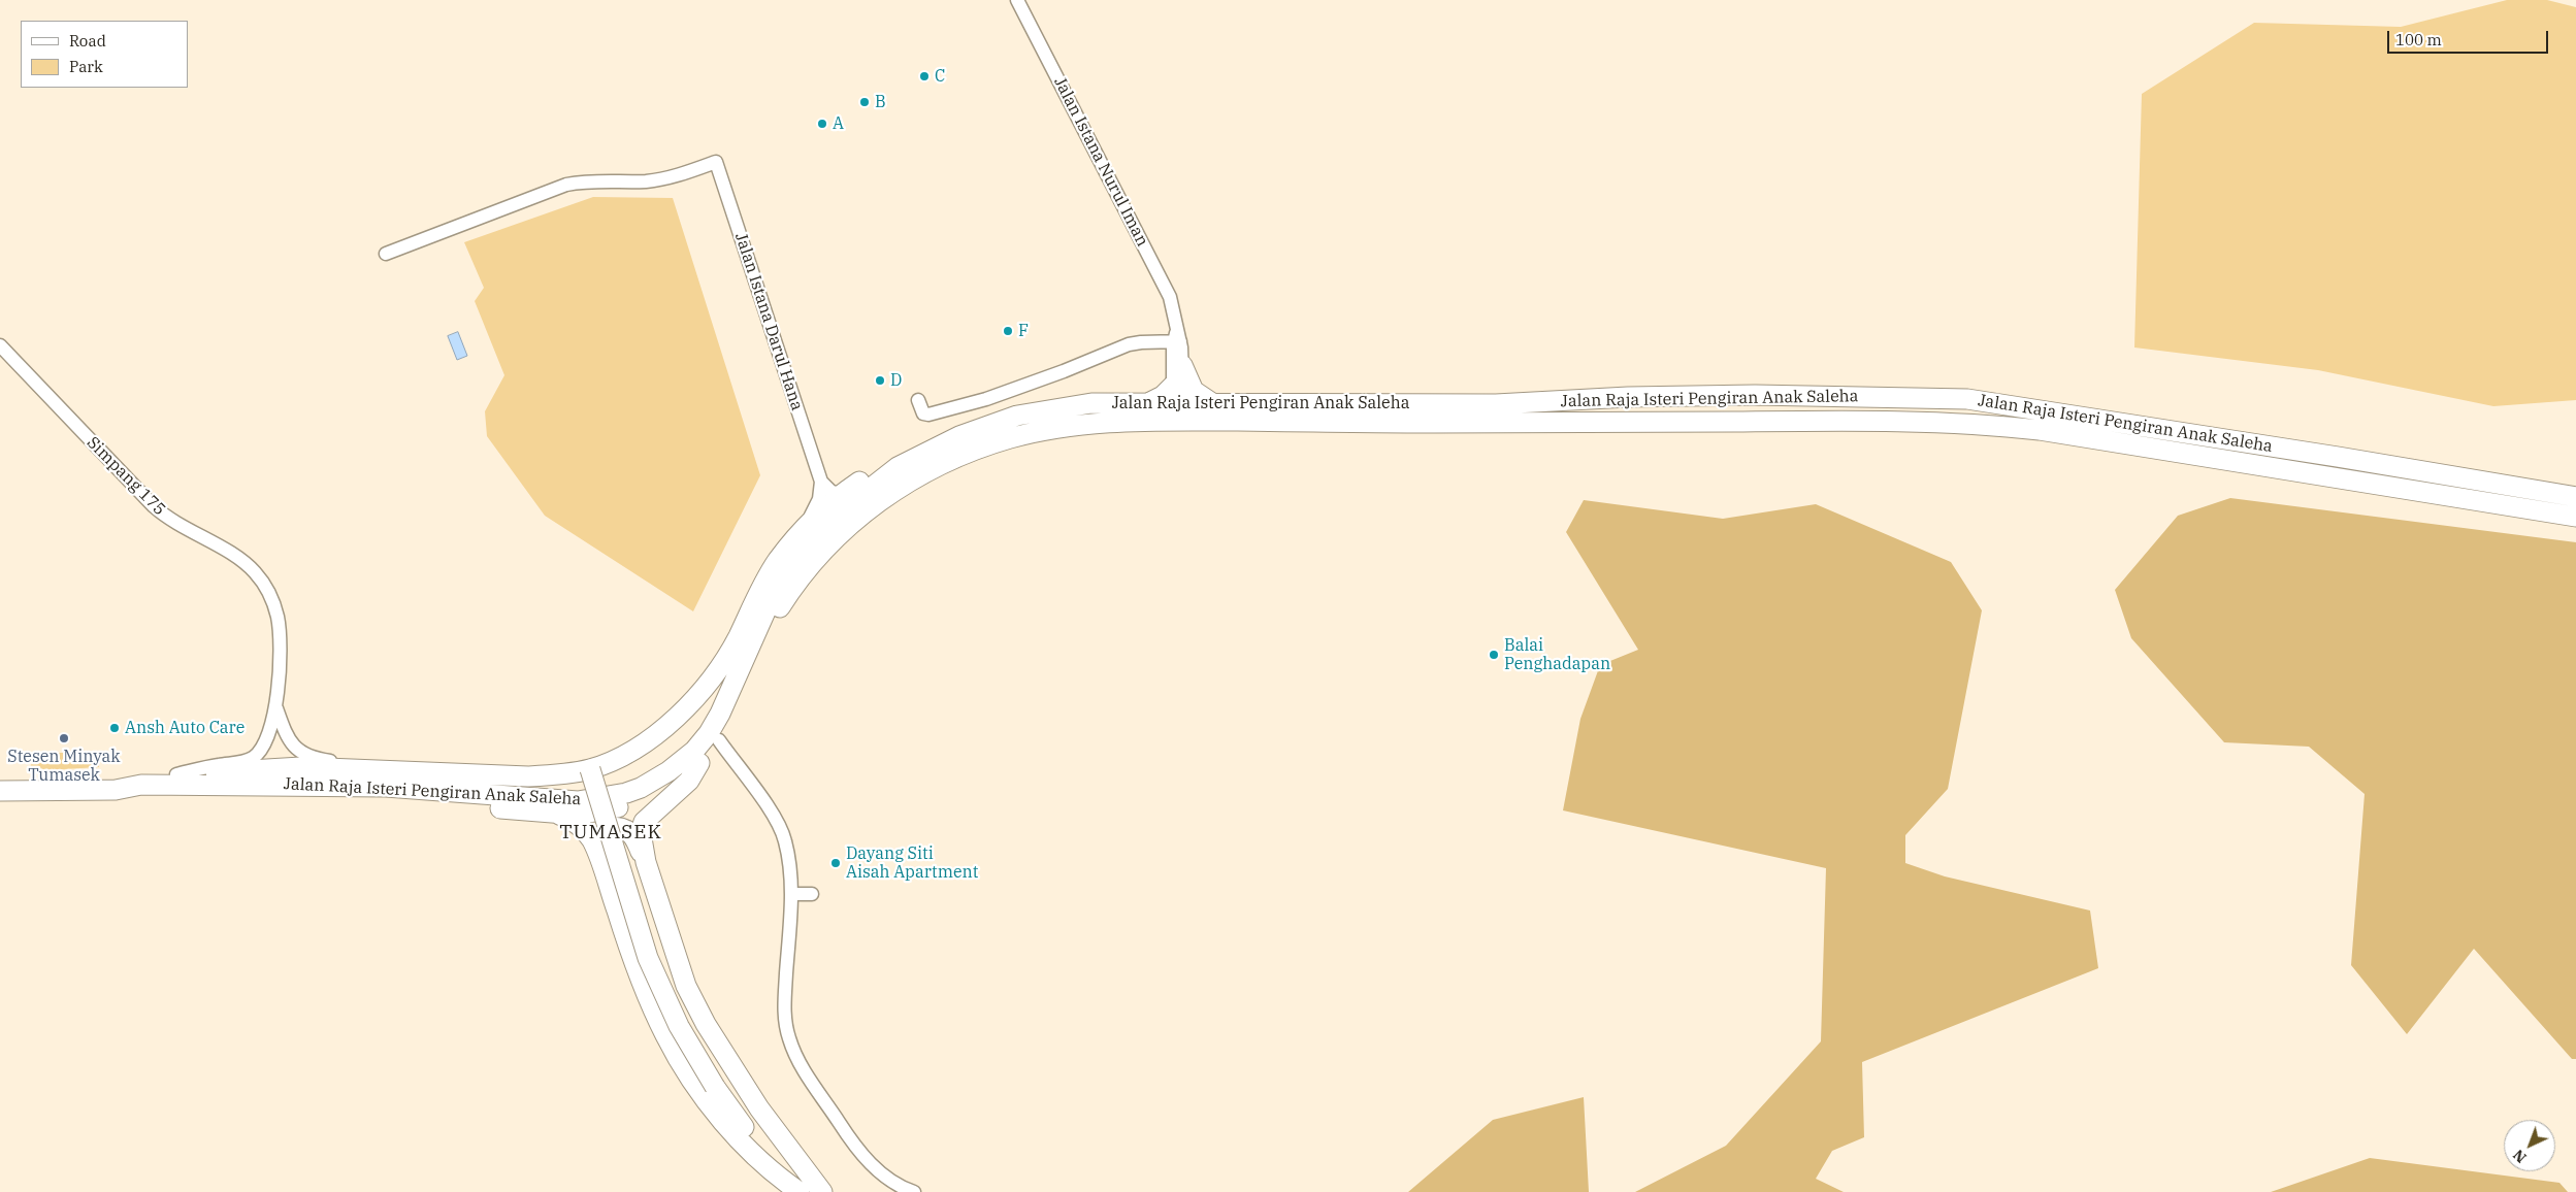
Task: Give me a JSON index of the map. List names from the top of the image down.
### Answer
{
  "streets": {
    "main road": ["Jalan Raja Isteri Pengiran Anak Saleha"],
    "street": ["Jalan Istana Nurul Iman", "Jalan Istana Darul Hana", "Simpang 175"]
  },
  "crossings": [
    ["Jalan Istana Nurul Iman", "Jalan Raja Isteri Pengiran Anak Saleha"]
  ],
  "districts": ["TUMASEK"],
  "places": [
    "C",
    "B",
    "A",
    "F",
    "D",
    "Balai Penghadapan",
    "Ansh Auto Care",
    "Stesen Minyak Tumasek",
    "Dayang Siti Aisah Apartment"
  ],
  "legend": ["Road", "Park"],
  "scale_bar": "100 m",
  "north": "bottom left"
}
